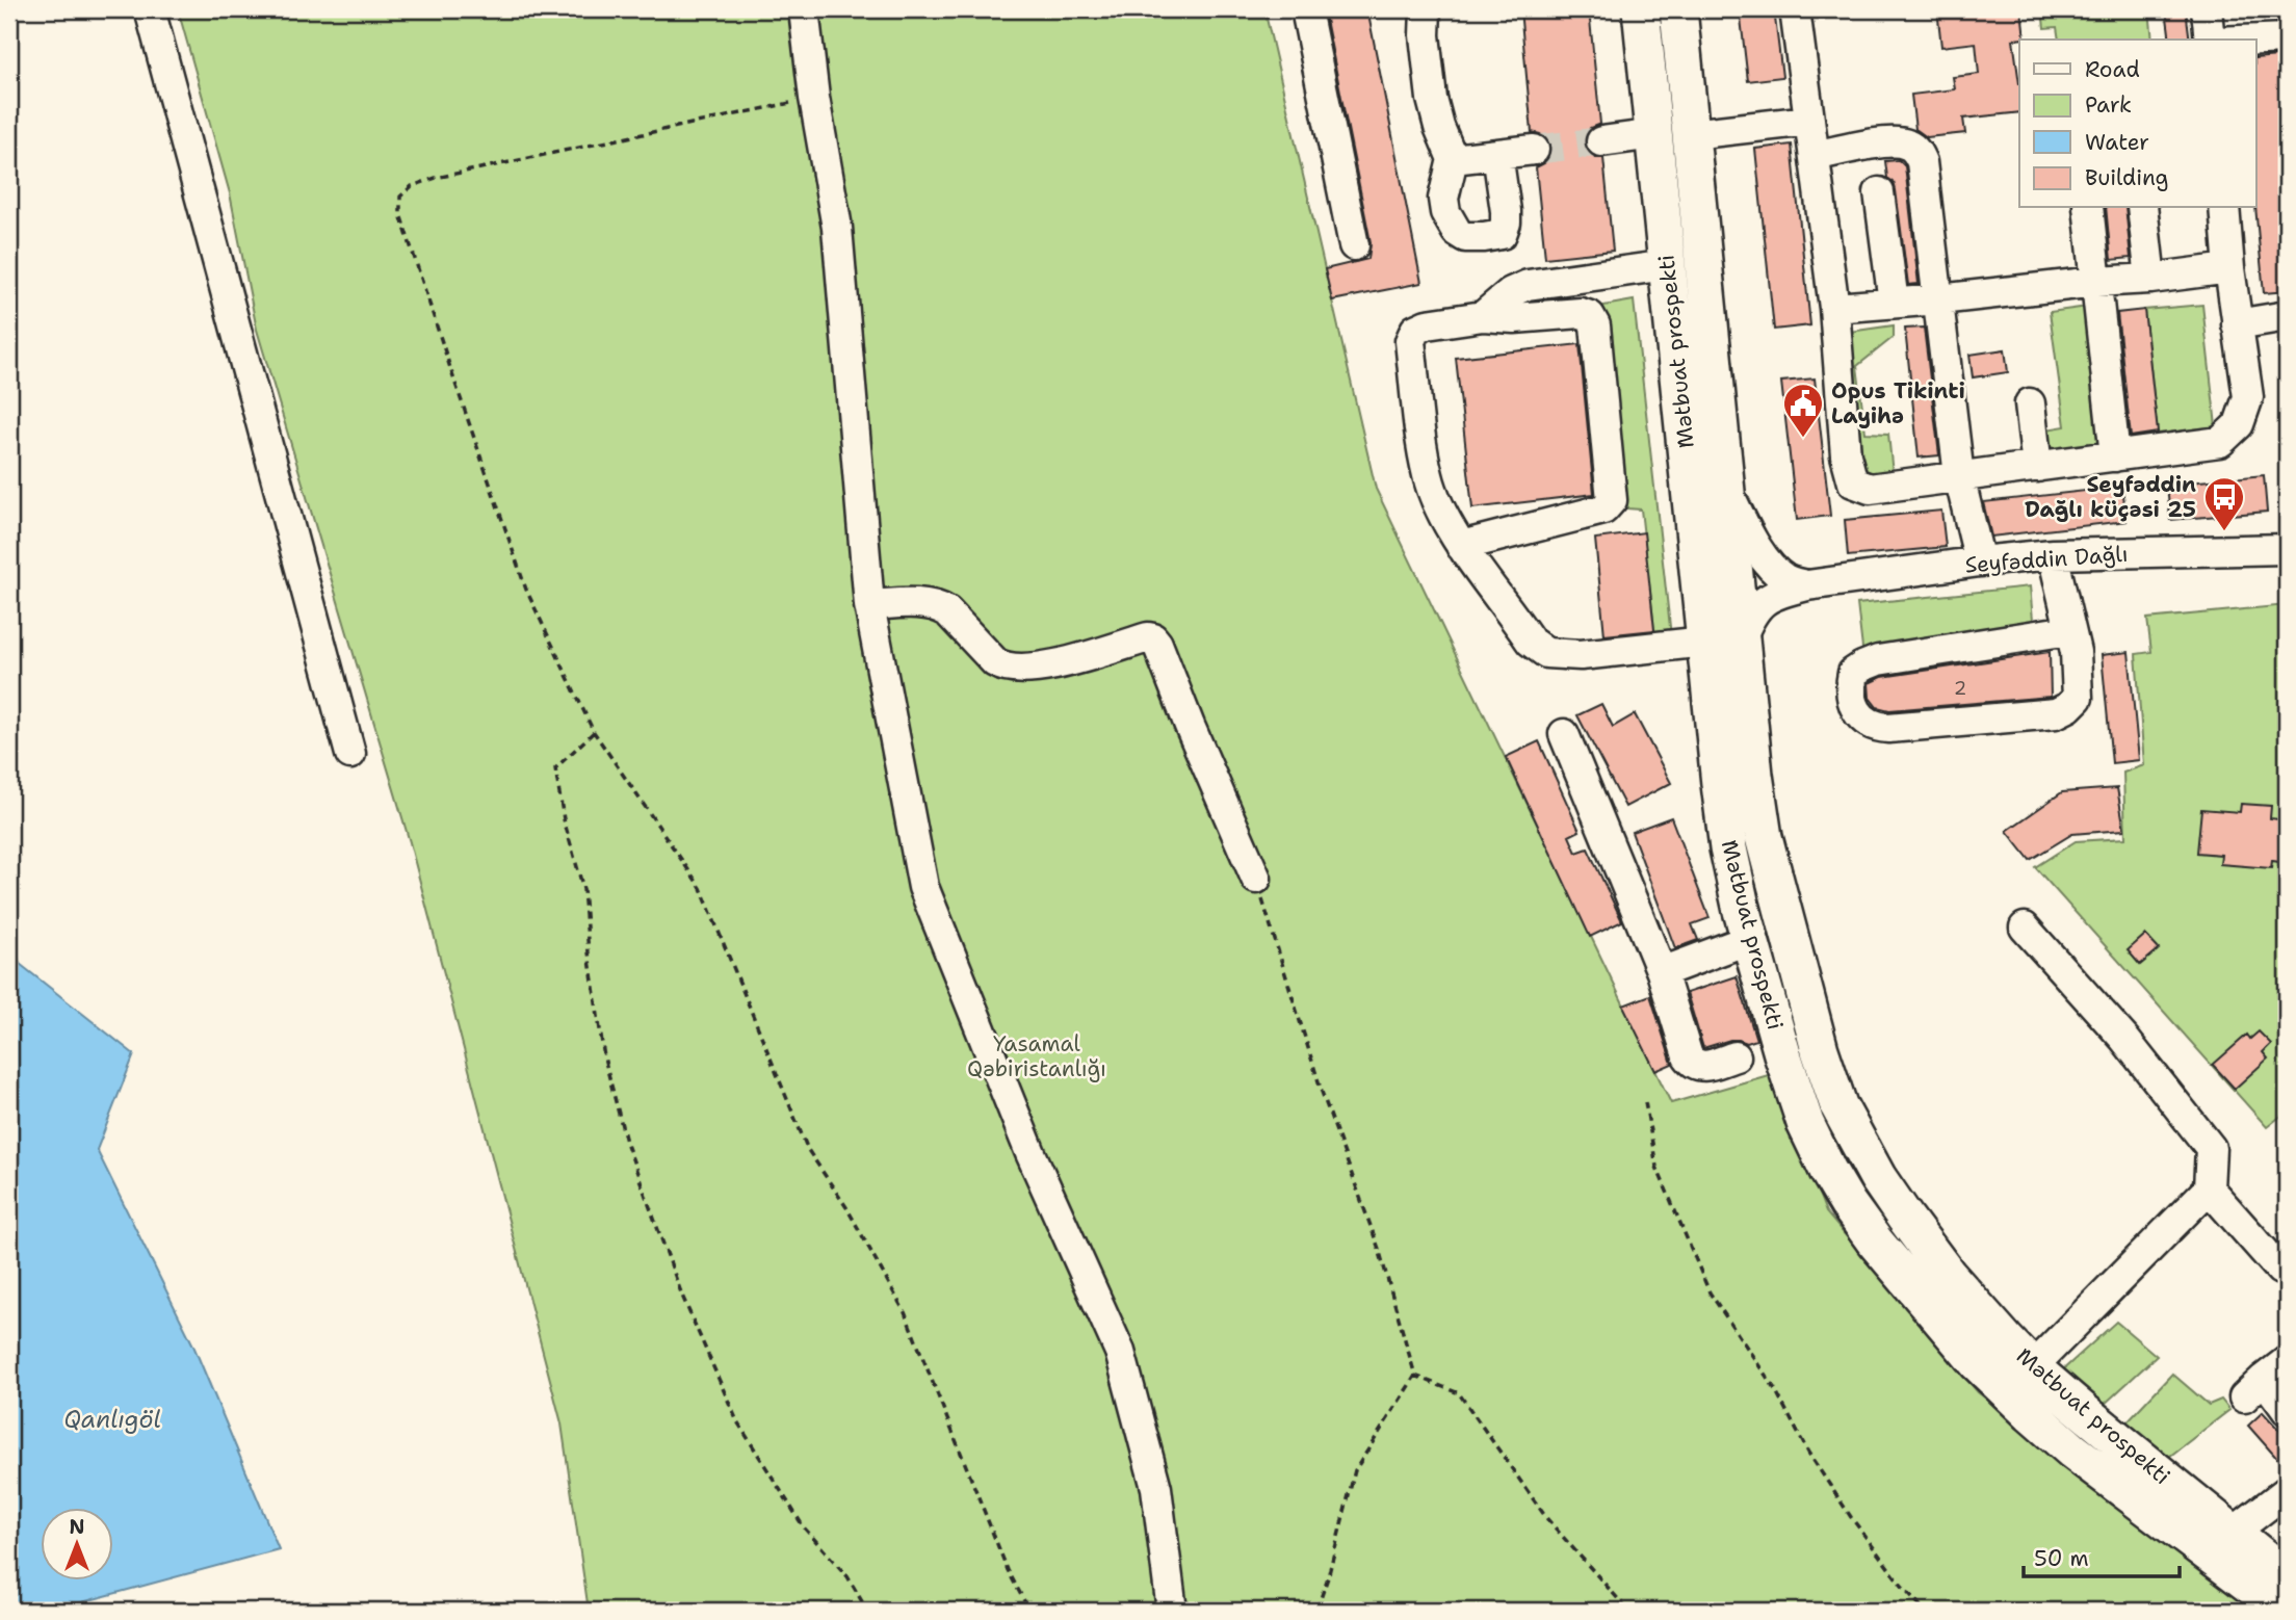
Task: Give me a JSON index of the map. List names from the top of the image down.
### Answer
{
  "streets": {
    "main road": ["Mətbuat prospekti"],
    "street": ["Seyfəddin Dağlı"]
  },
  "crossings": [
    ["Mətbuat prospekti", "Seyfəddin Dağlı"]
  ],
  "water": ["Qanlıgöl"],
  "parks": ["Yasamal Qəbiristanlığı"],
  "places": {
    "public building": ["Opus Tikinti Layihə"],
    "bus stop": ["Seyfəddin Dağlı küçəsi 25"]
  },
  "house_numbers": ["2"],
  "legend": [
    "Road",
    "Park",
    "Water",
    "Building"
  ],
  "scale_bar": "50 m",
  "north": "top"
}
